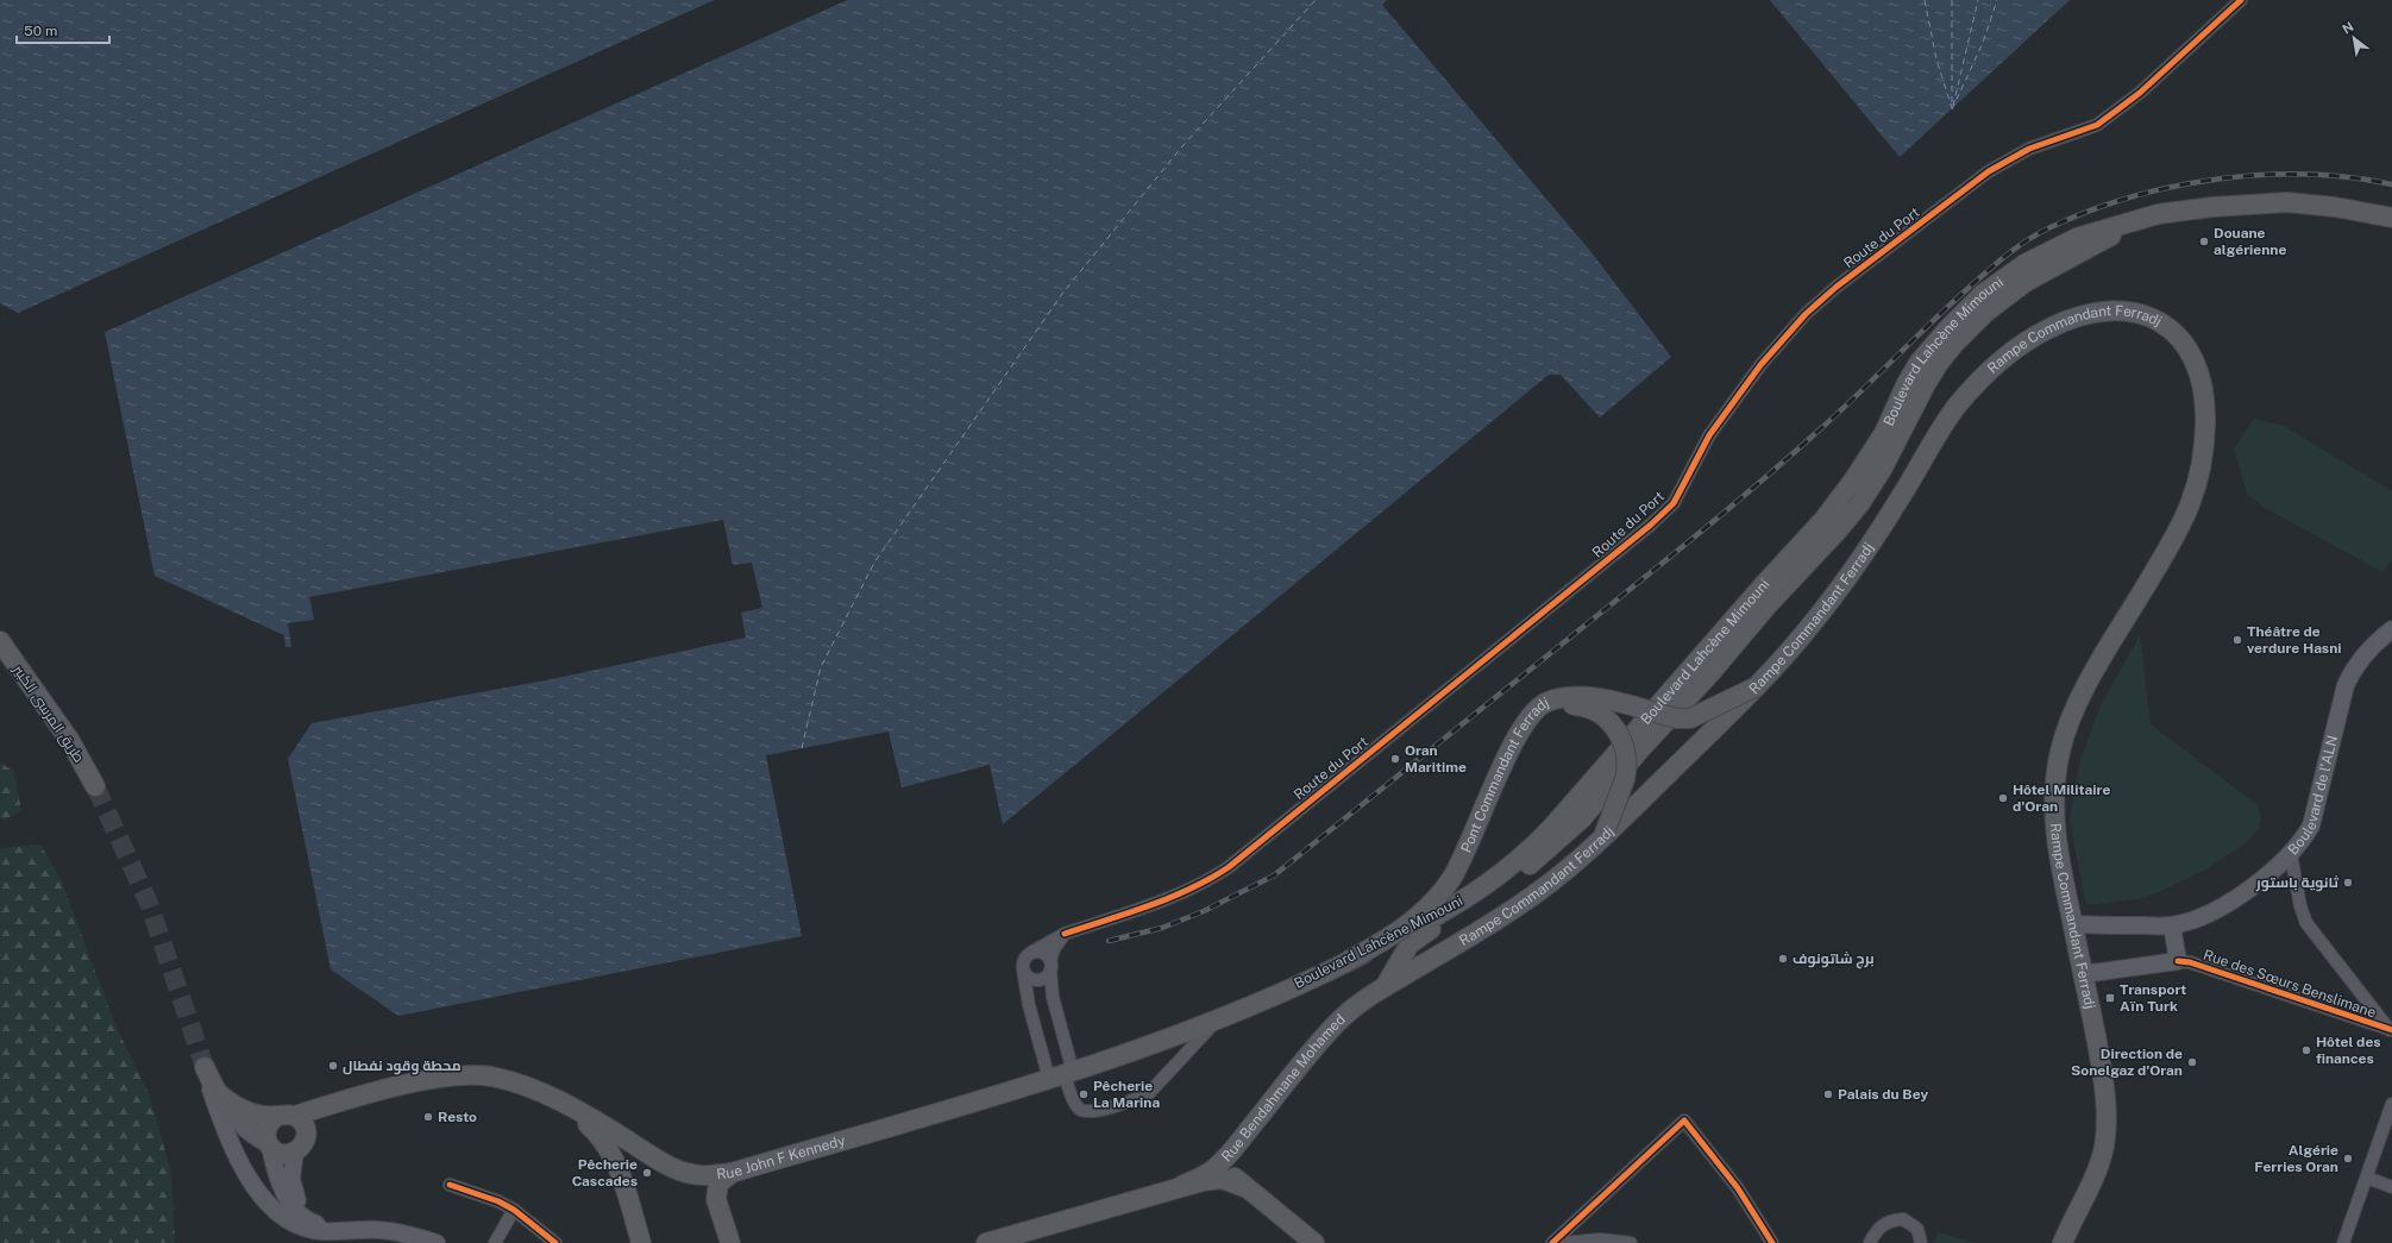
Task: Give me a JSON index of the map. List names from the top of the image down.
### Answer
{
  "streets": {
    "main road": [
      "Rampe Commandant Ferradj",
      "Boulevard Lahcène Mimouni",
      "طريق المرسى الكبير",
      "Pont Commandant Ferradj",
      "Boulevard de l'ALN",
      "Rue des Sœurs Benslimane",
      "Rue Bendahmane Mohamed",
      "Rue John F Kennedy"
    ],
    "street": ["Route du Port"]
  },
  "crossings": [
    ["Rampe Commandant Ferradj", "Boulevard Lahcène Mimouni"],
    ["Rampe Commandant Ferradj", "Pont Commandant Ferradj"],
    ["Rampe Commandant Ferradj", "Boulevard de l'ALN"],
    ["Rampe Commandant Ferradj", "Rue des Sœurs Benslimane"],
    ["Rampe Commandant Ferradj", "Rue Bendahmane Mohamed"],
    ["Boulevard Lahcène Mimouni", "Pont Commandant Ferradj"],
    ["Boulevard Lahcène Mimouni", "Rue Bendahmane Mohamed"],
    ["Boulevard Lahcène Mimouni", "Rue John F Kennedy"]
  ],
  "places": {
    "other": [
      "Douane algérienne",
      "Théâtre de verdure Hasni",
      "Oran Maritime",
      "Hôtel Militaire d'Oran",
      "ثانوية باستور",
      "برج شاتونوف",
      "Hôtel des finances",
      "Direction de Sonelgaz d'Oran",
      "محطة وقود نفطال",
      "Pêcherie La Marina",
      "Palais du Bey",
      "Resto",
      "Algérie Ferries Oran",
      "Pêcherie Cascades"
    ],
    "transit": ["Transport Aïn Turk"]
  },
  "scale_bar": "50 m",
  "north": "top left"
}
